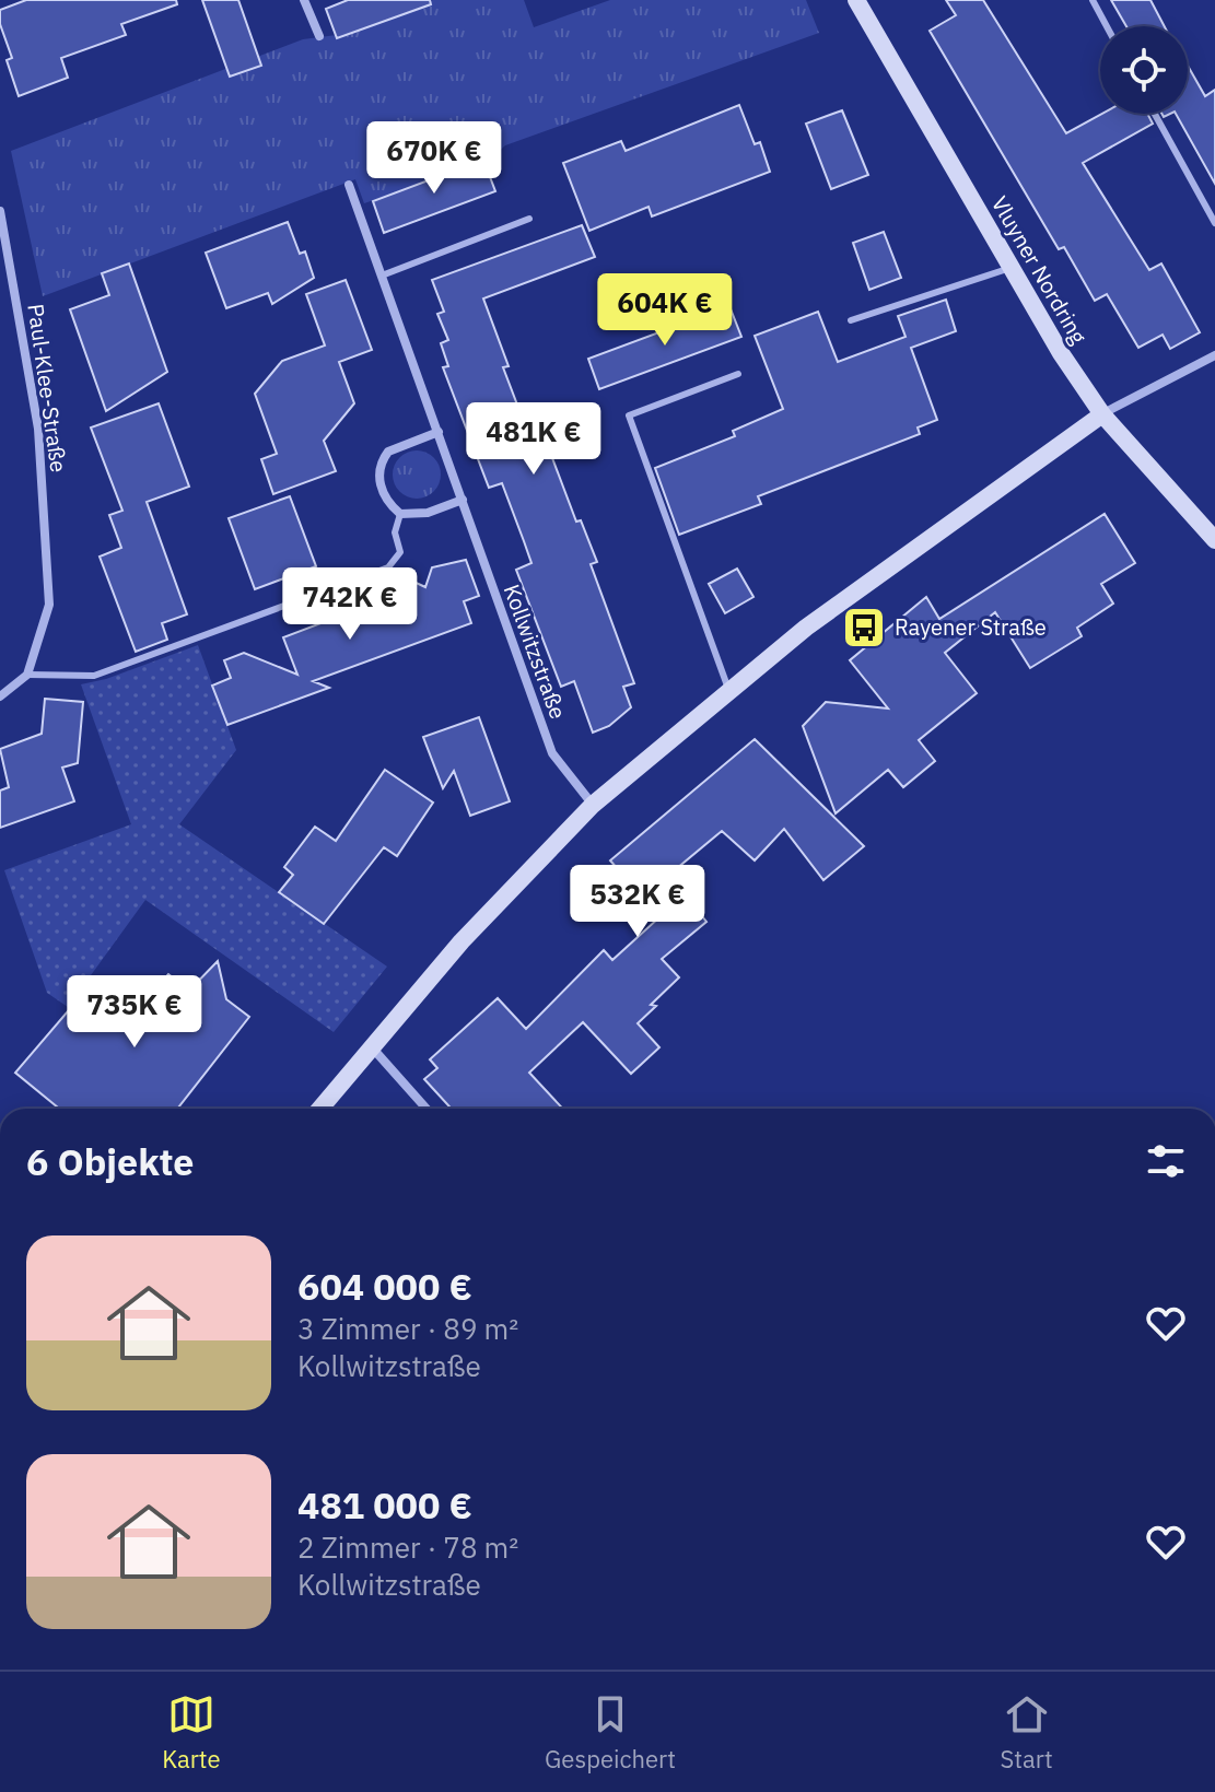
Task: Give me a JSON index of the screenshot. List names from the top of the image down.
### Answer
{
  "streets": {
    "street": ["Vluyner Nordring", "Paul-Klee-Straße", "Kollwitzstraße"]
  },
  "places": {
    "bus stop": ["Rayener Straße"]
  },
  "page": {
    "price": [
      "670K €",
      "604K €",
      "481K €",
      "742K €",
      "532K €",
      "735K €"
    ],
    "heading": "6 Objekte",
    "list": [
      {
        "name": "604 000 €",
        "note": "3 Zimmer · 89 m² · Kollwitzstraße"
      },
      {
        "name": "481 000 €",
        "note": "2 Zimmer · 78 m² · Kollwitzstraße"
      }
    ],
    "tabs": ["Karte", "Gespeichert", "Start"]
  }
}
